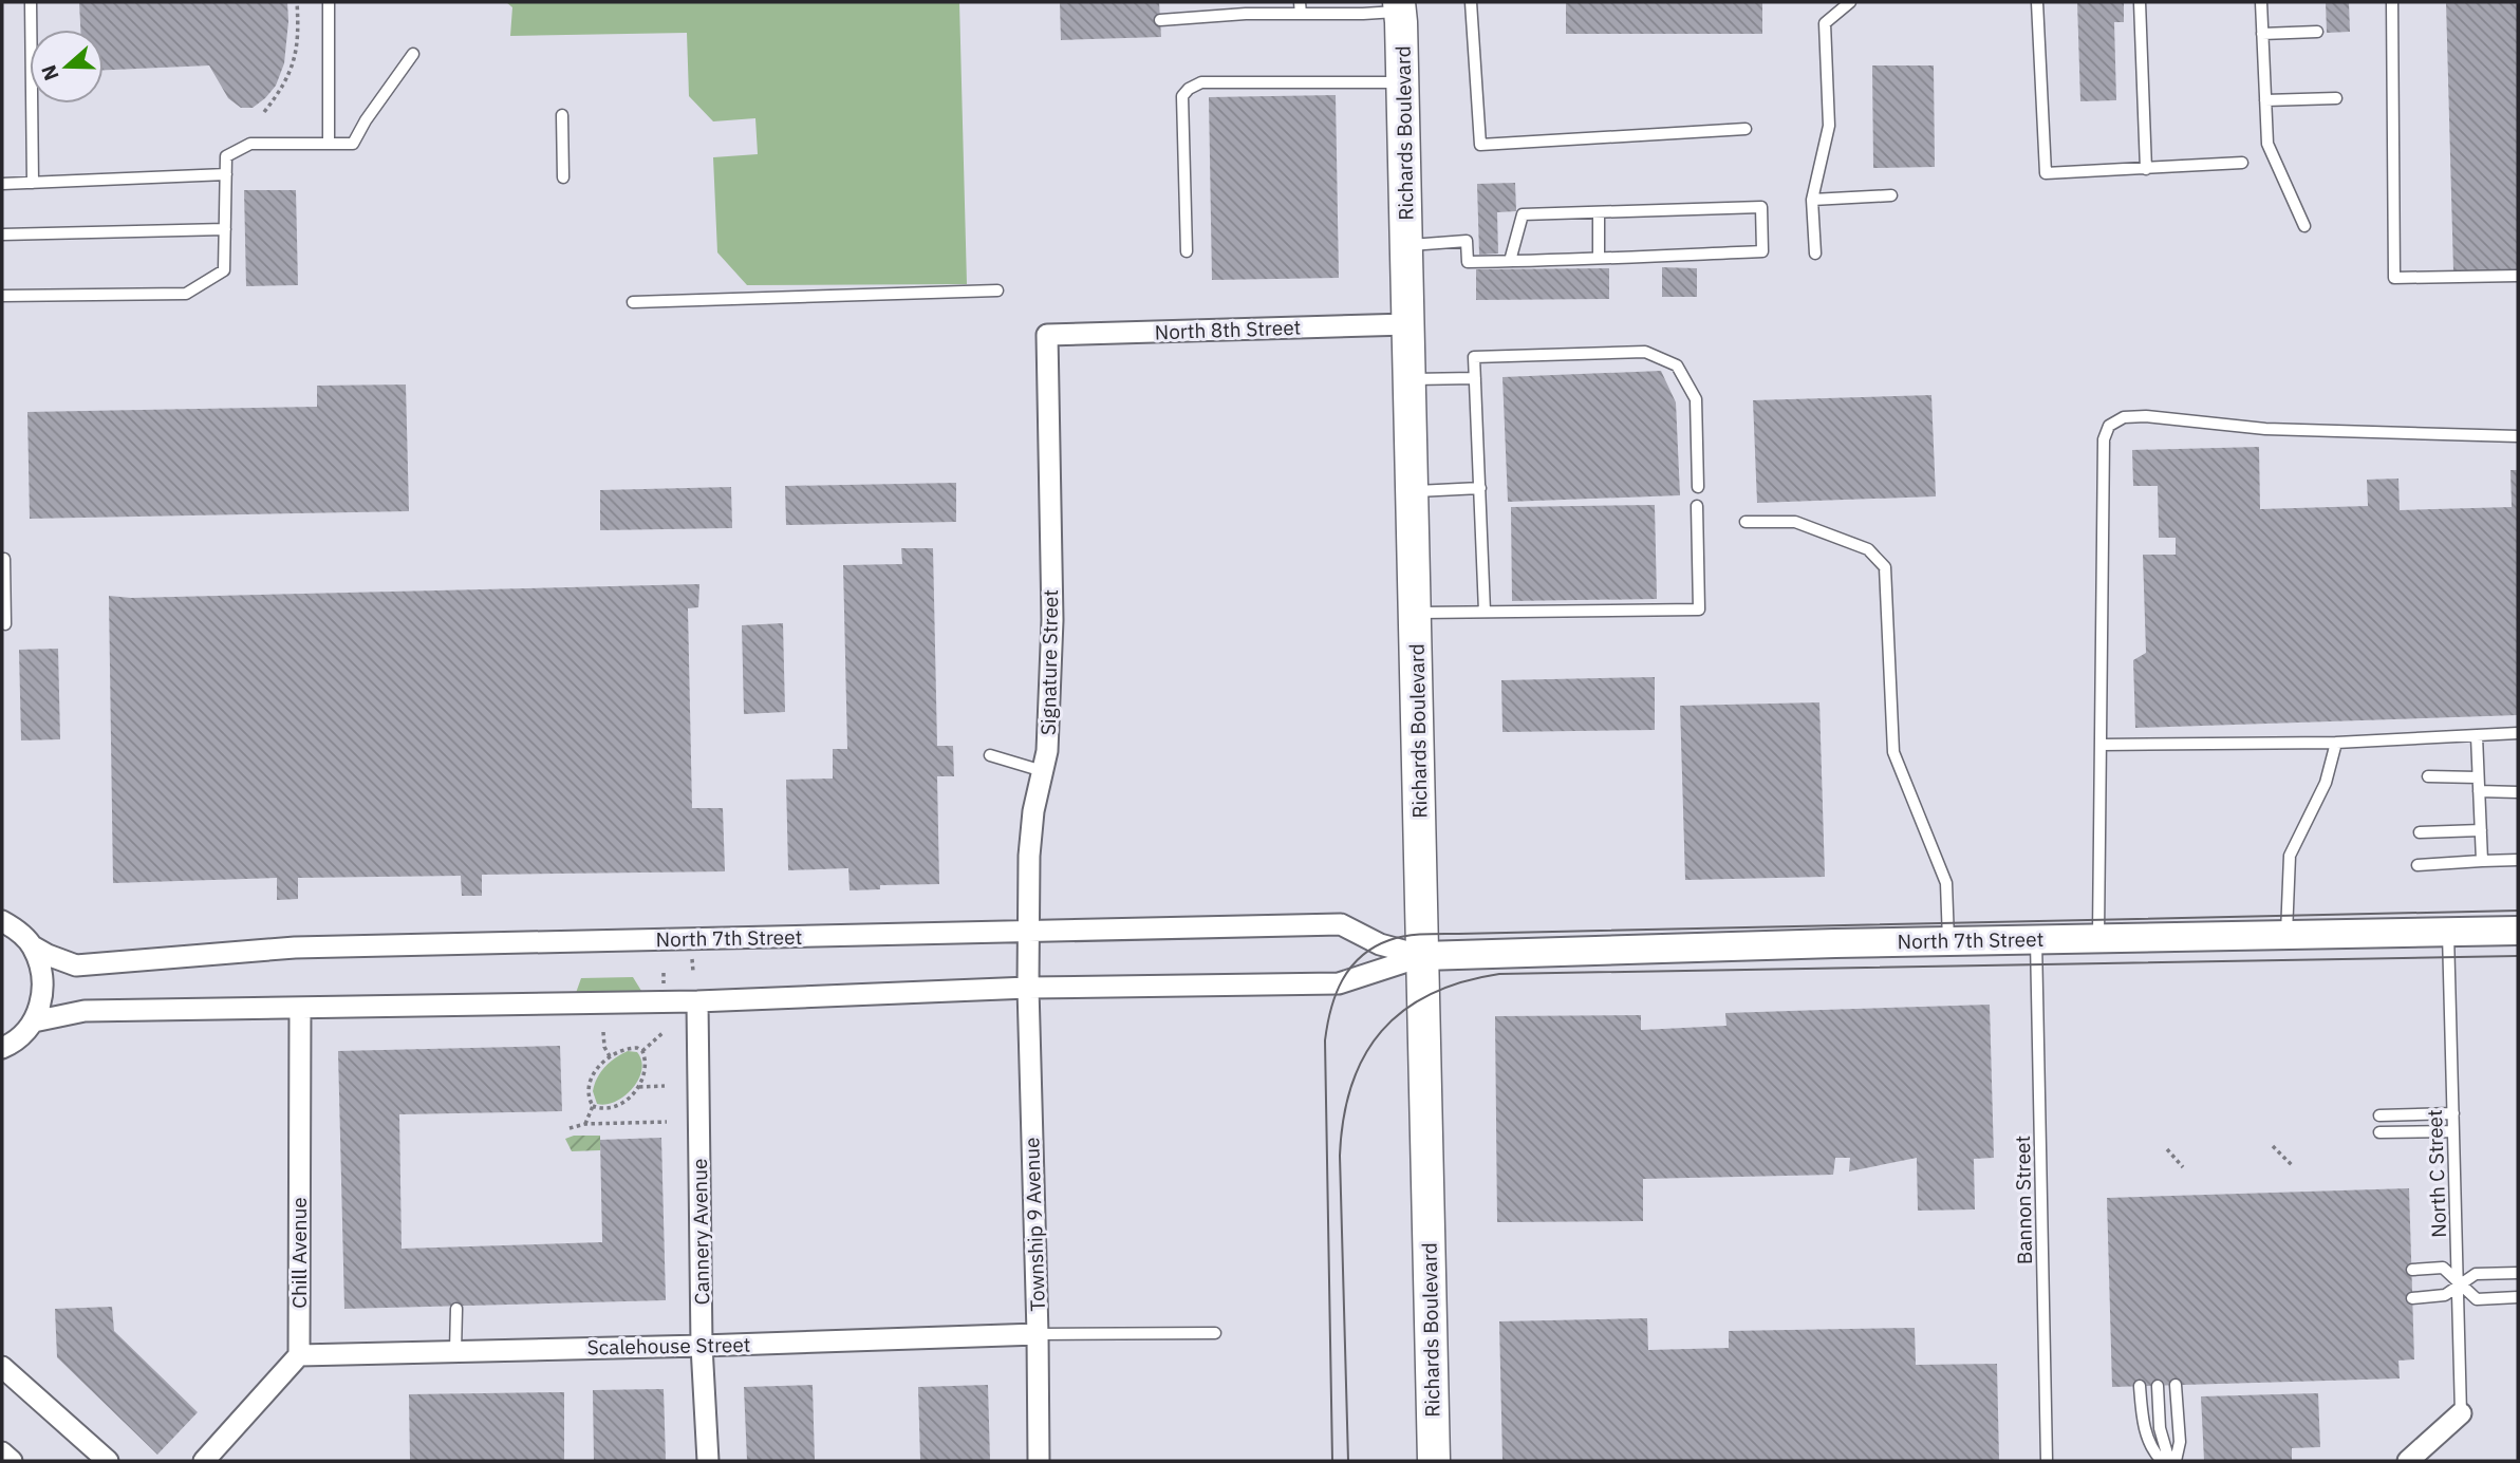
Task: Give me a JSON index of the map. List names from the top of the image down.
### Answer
{
  "streets": {
    "main road": ["Richards Boulevard", "North 7th Street"],
    "street": [
      "North 8th Street",
      "Signature Street",
      "Township 9 Avenue",
      "Cannery Avenue",
      "Chill Avenue",
      "Scalehouse Street"
    ],
    "lane": ["North C Street", "Bannon Street"]
  },
  "crossings": [
    ["Richards Boulevard", "North 8th Street"],
    ["Richards Boulevard", "North 7th Street"],
    ["North 8th Street", "Signature Street"],
    ["Signature Street", "North 7th Street"],
    ["Signature Street", "Township 9 Avenue"],
    ["North 7th Street", "North C Street"],
    ["North 7th Street", "Bannon Street"],
    ["North 7th Street", "Township 9 Avenue"],
    ["North 7th Street", "Cannery Avenue"],
    ["North 7th Street", "Chill Avenue"],
    ["Township 9 Avenue", "Scalehouse Street"],
    ["Cannery Avenue", "Scalehouse Street"],
    ["Chill Avenue", "Scalehouse Street"]
  ],
  "north": "left"
}
